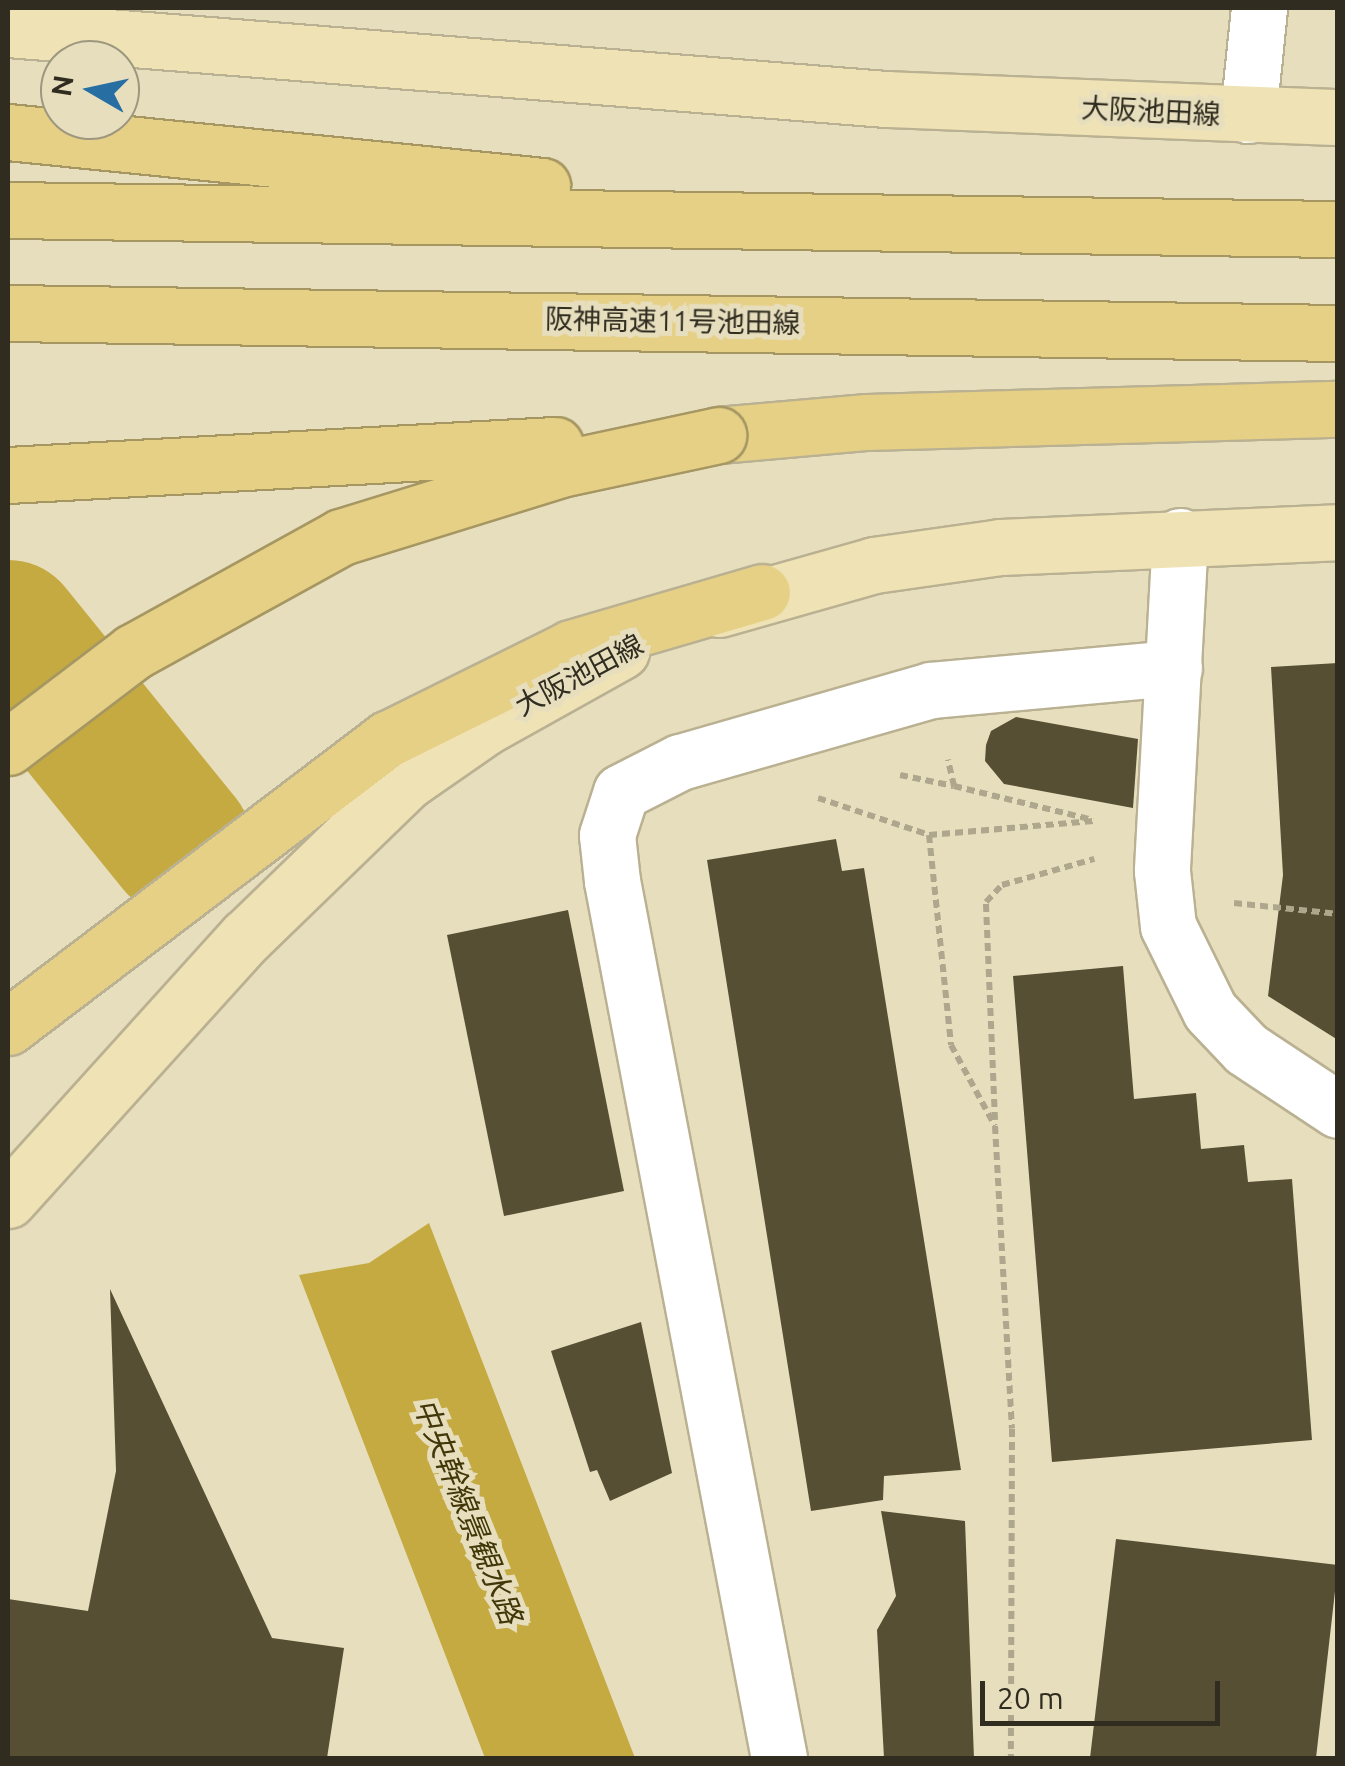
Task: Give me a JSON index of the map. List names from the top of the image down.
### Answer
{
  "streets": {
    "highway": ["阪神高速11号池田線"],
    "main road": ["大阪池田線"]
  },
  "water": ["中央幹線景観水路"],
  "scale_bar": "20 m",
  "north": "left"
}
